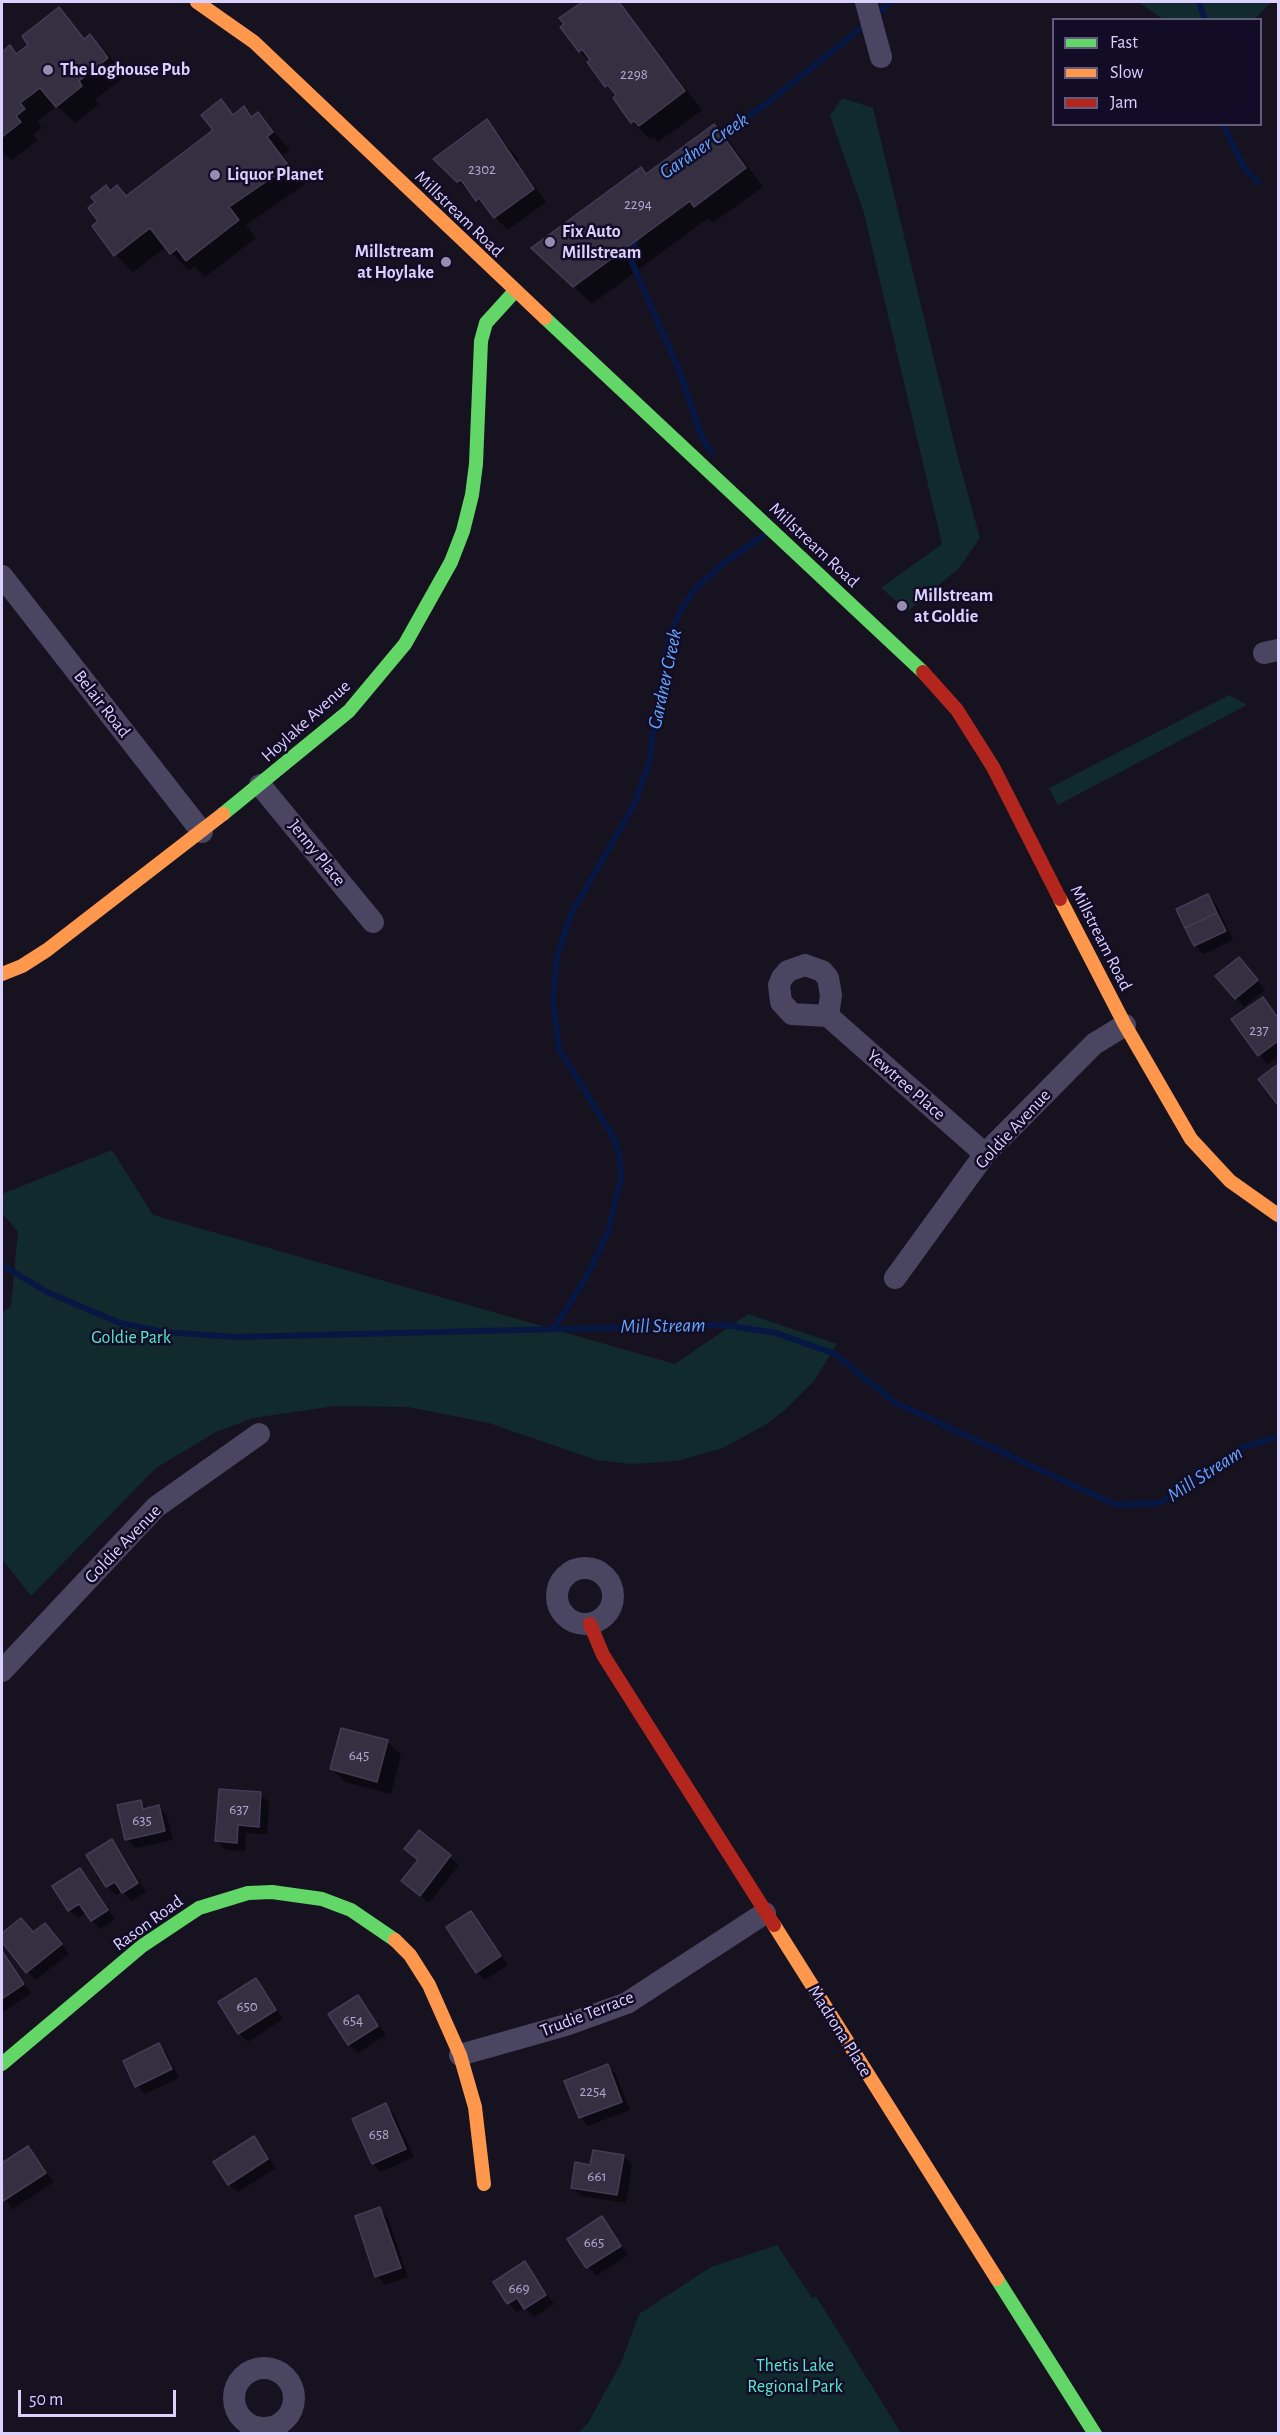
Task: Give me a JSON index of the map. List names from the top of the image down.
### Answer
{
  "streets": {
    "street": [
      "Millstream Road",
      "Belair Road",
      "Hoylake Avenue",
      "Jenny Place",
      "Yewtree Place",
      "Goldie Avenue",
      "Rason Road",
      "Trudie Terrace",
      "Madrona Place"
    ]
  },
  "crossings": [
    ["Millstream Road", "Hoylake Avenue"],
    ["Millstream Road", "Goldie Avenue"],
    ["Belair Road", "Hoylake Avenue"],
    ["Hoylake Avenue", "Jenny Place"],
    ["Yewtree Place", "Goldie Avenue"],
    ["Rason Road", "Trudie Terrace"],
    ["Trudie Terrace", "Madrona Place"]
  ],
  "water": ["Gardner Creek", "Mill Stream"],
  "parks": ["Goldie Park", "Thetis Lake Regional Park"],
  "places": [
    "The Loghouse Pub",
    "Liquor Planet",
    "Fix Auto Millstream",
    "Millstream at Hoylake",
    "Millstream at Goldie"
  ],
  "house_numbers": [
    "2298",
    "2302",
    "2294",
    "237",
    "645",
    "637",
    "635",
    "650",
    "654",
    "2254",
    "658",
    "661",
    "665",
    "669"
  ],
  "legend": ["Fast", "Slow", "Jam"],
  "scale_bar": "50 m"
}
